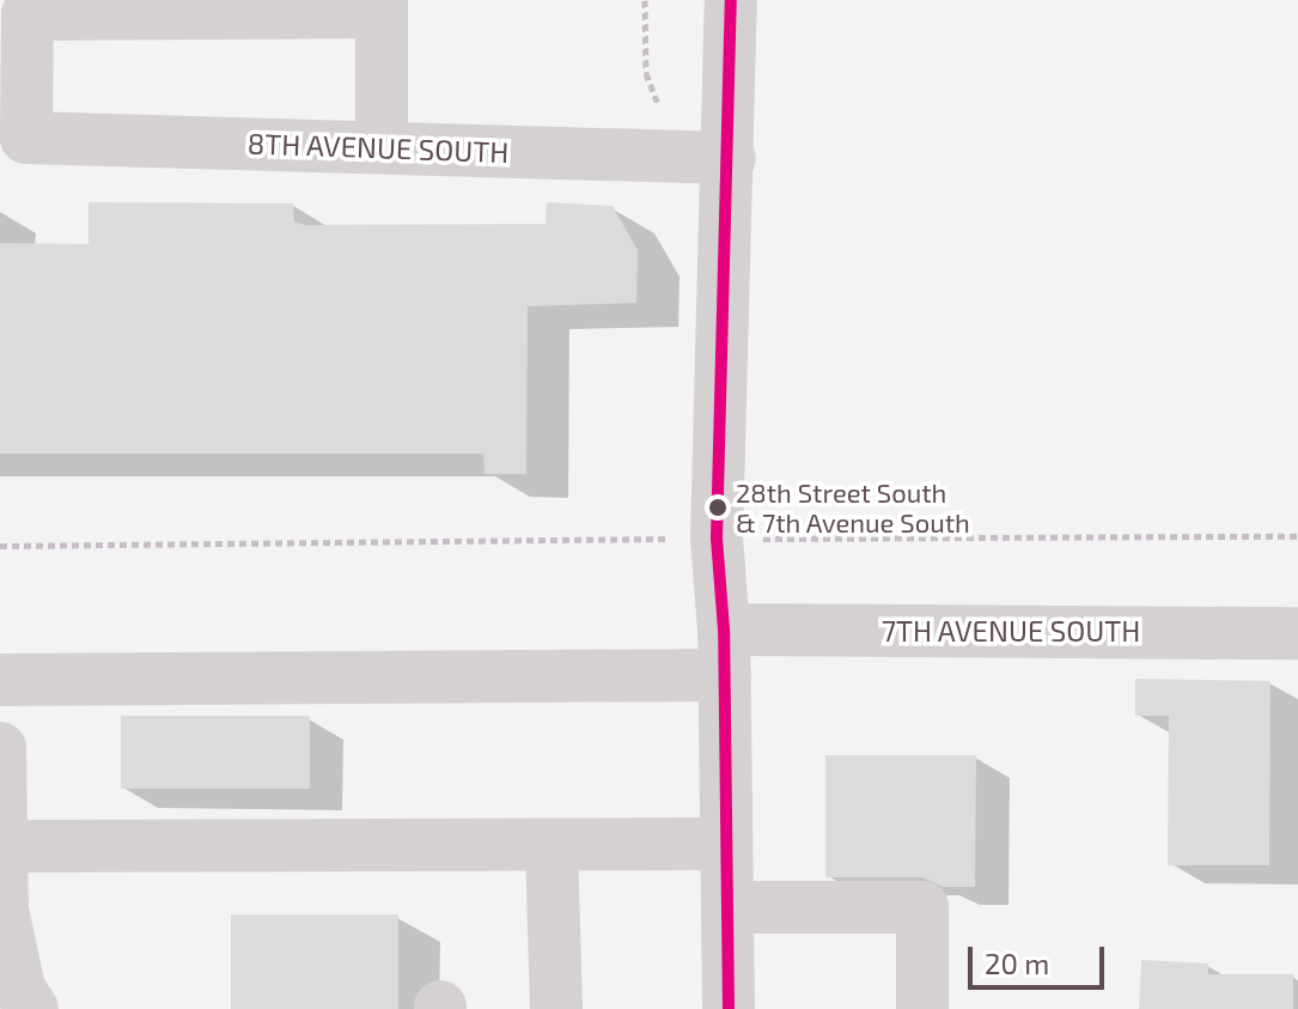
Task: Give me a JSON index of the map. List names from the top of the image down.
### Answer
{
  "streets": {
    "street": ["8TH AVENUE SOUTH", "7TH AVENUE SOUTH"]
  },
  "places": ["28th Street South & 7th Avenue South"],
  "scale_bar": "20 m"
}
